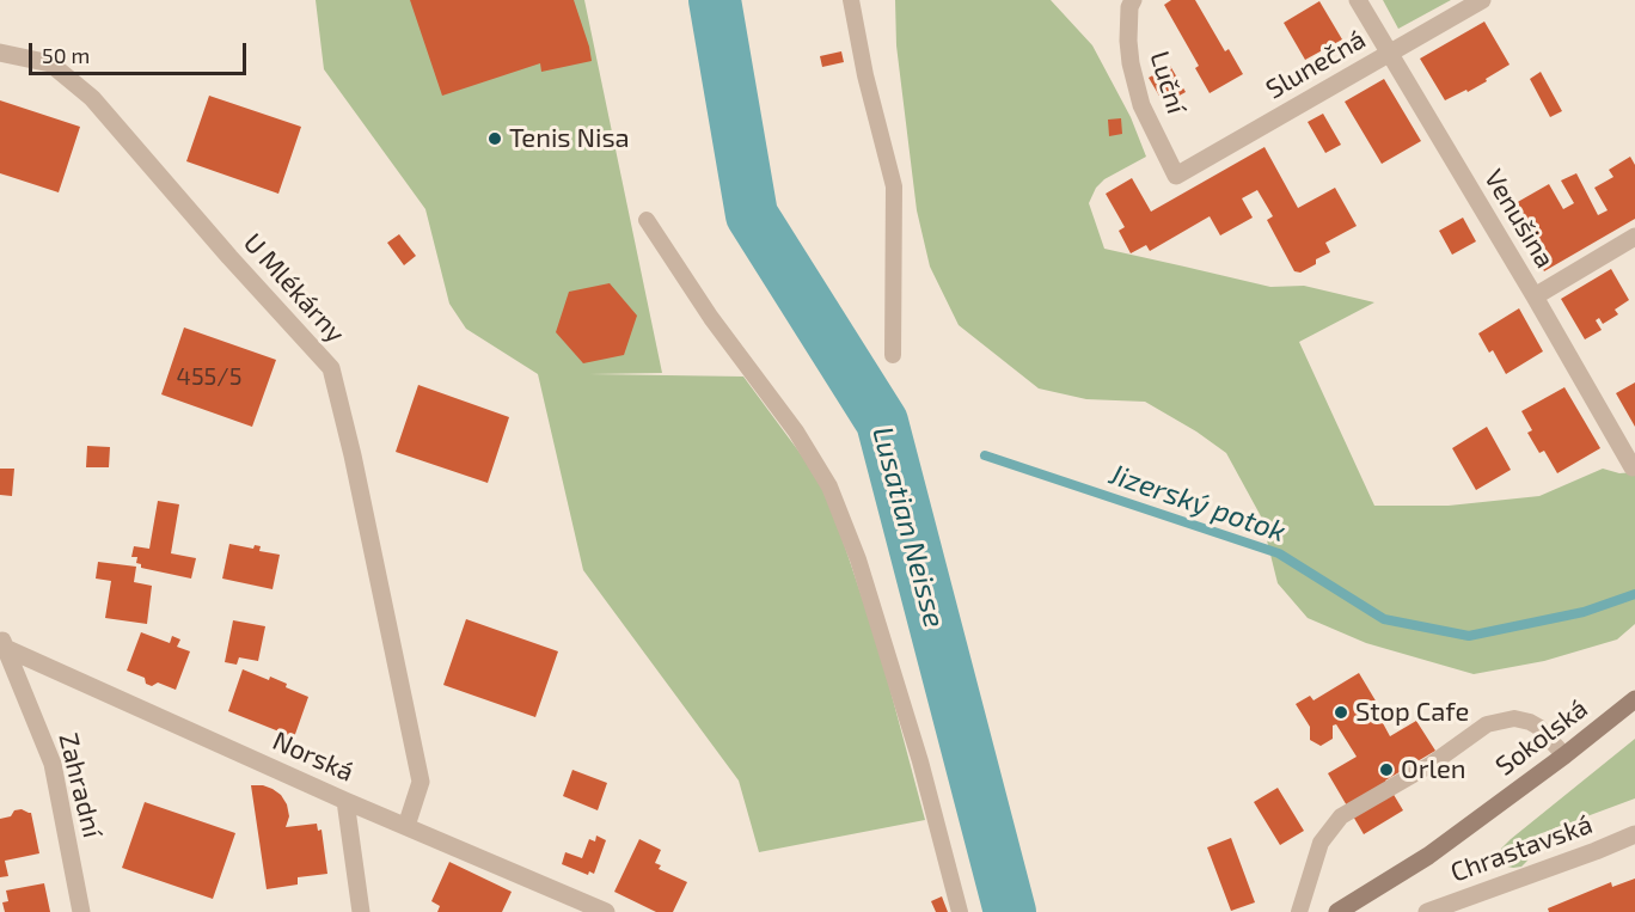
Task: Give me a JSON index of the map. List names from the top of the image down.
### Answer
{
  "streets": {
    "main road": ["Sokolská"],
    "street": [
      "Slunečná",
      "Luční",
      "Venušina",
      "U Mlékárny",
      "Norská",
      "Zahradní",
      "Chrastavská"
    ]
  },
  "crossings": [
    ["Slunečná", "Luční"],
    ["Slunečná", "Venušina"],
    ["U Mlékárny", "Norská"],
    ["Norská", "Zahradní"]
  ],
  "water": ["Jizerský potok", "Lusatian Neisse"],
  "places": ["Tenis Nisa", "Stop Cafe", "Orlen"],
  "house_numbers": ["455/5"],
  "scale_bar": "50 m"
}
